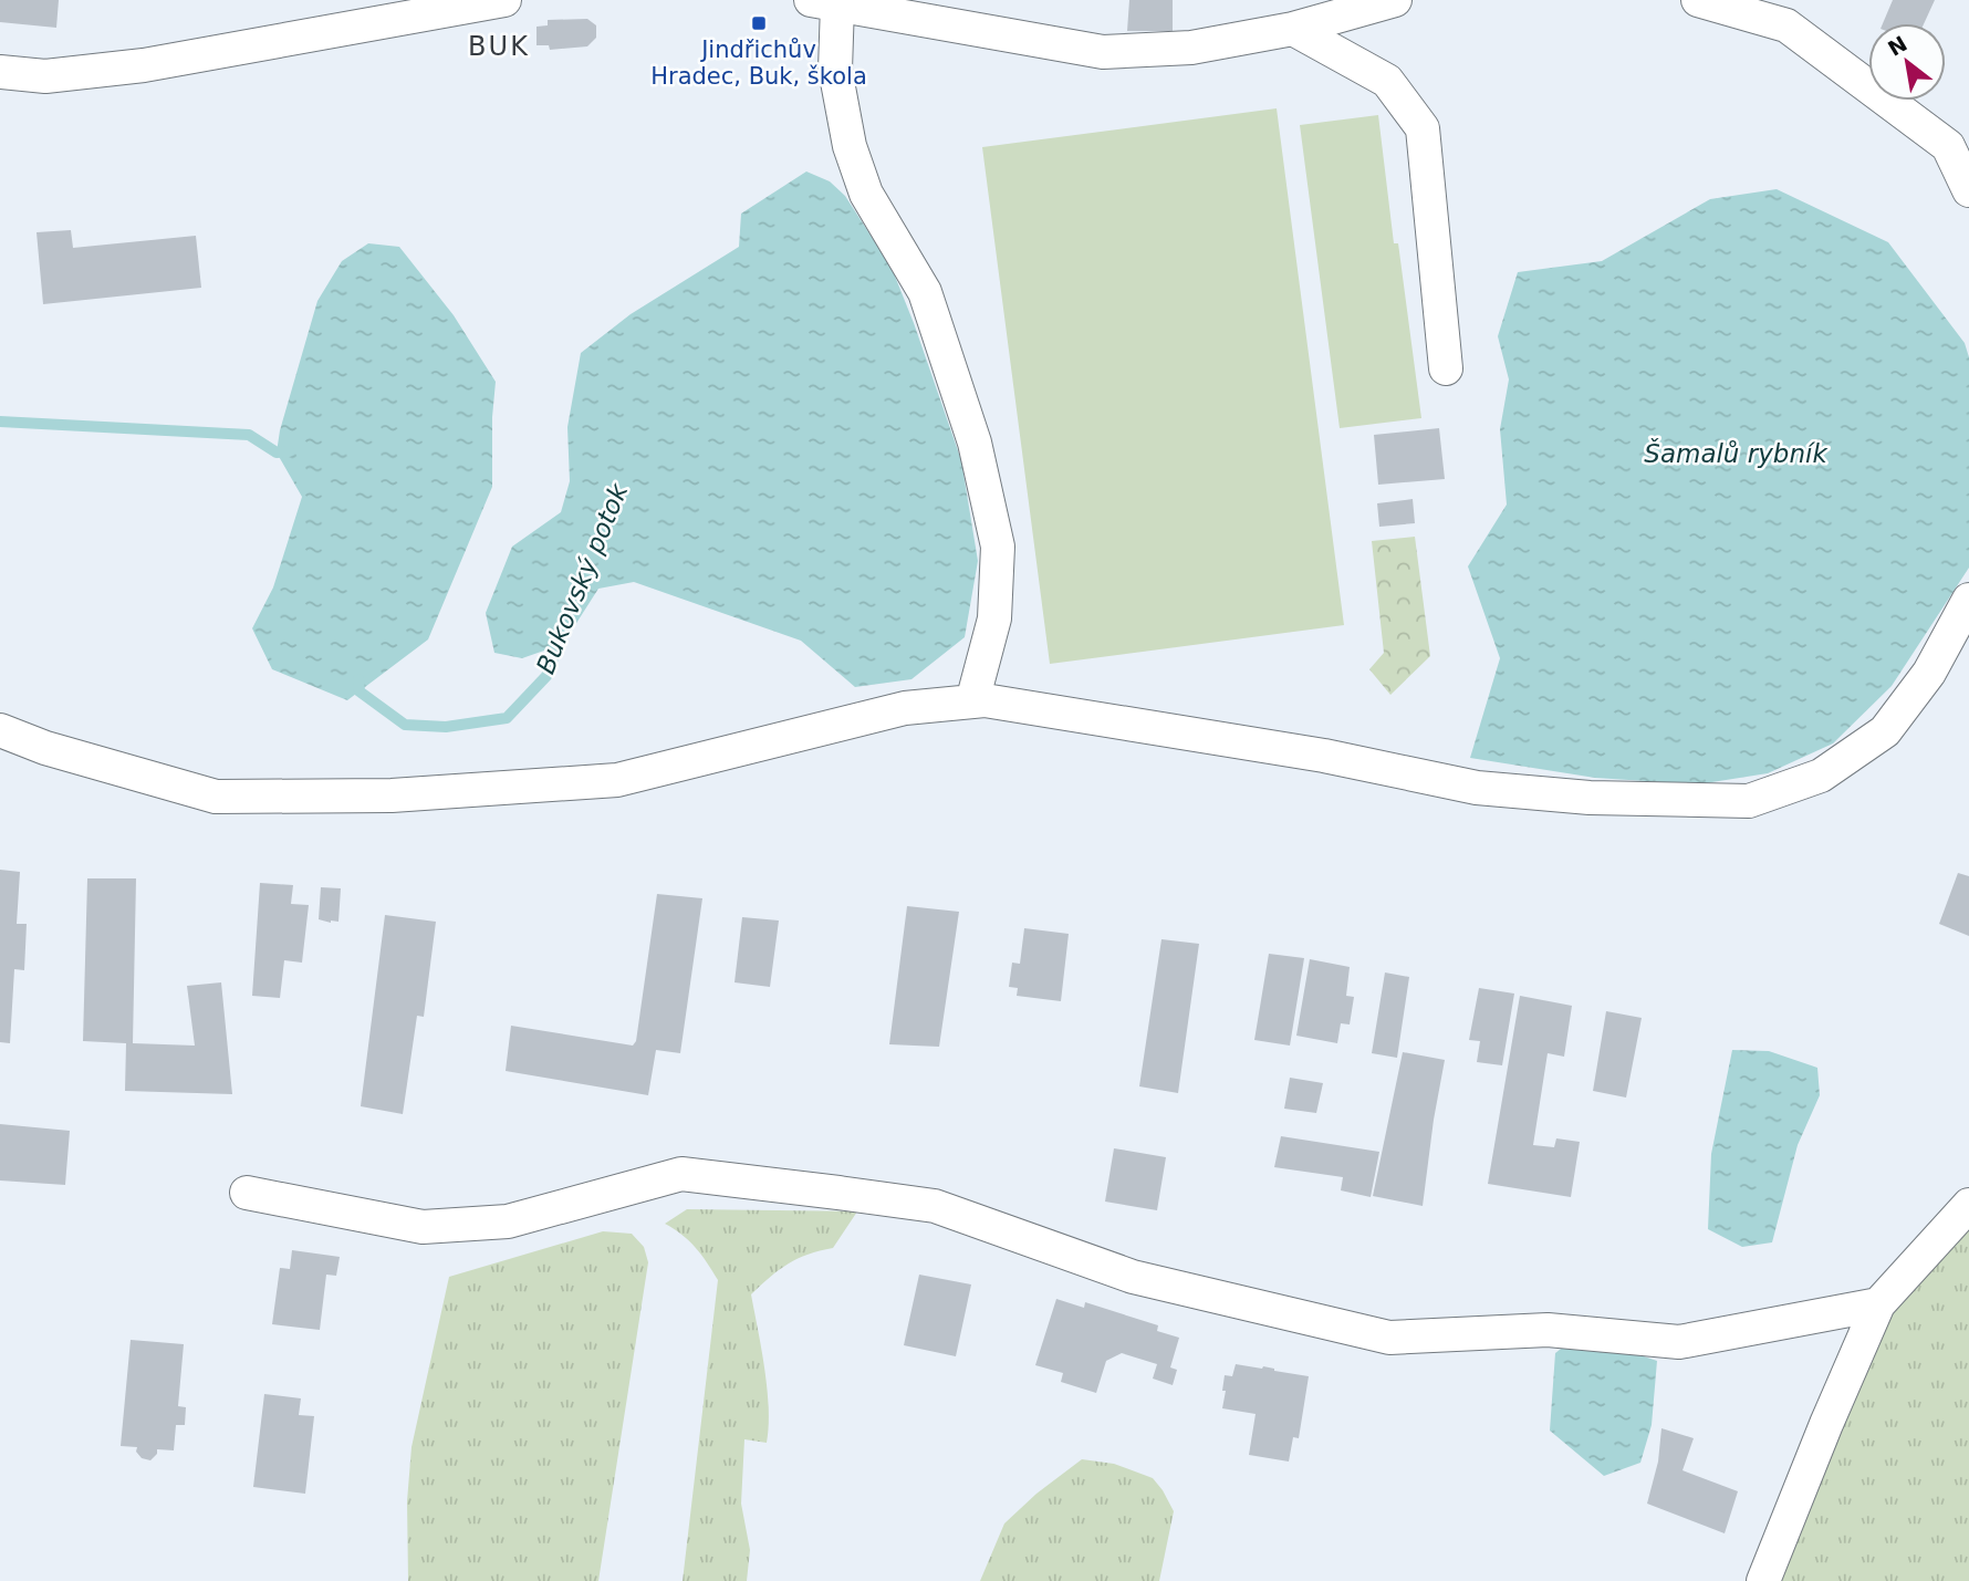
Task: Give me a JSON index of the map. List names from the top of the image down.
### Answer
{
  "districts": ["BUK"],
  "water": ["Šamalů rybník", "Bukovský potok"],
  "places": {
    "transit": ["Jindřichův Hradec, Buk, škola"]
  },
  "north": "top left"
}
